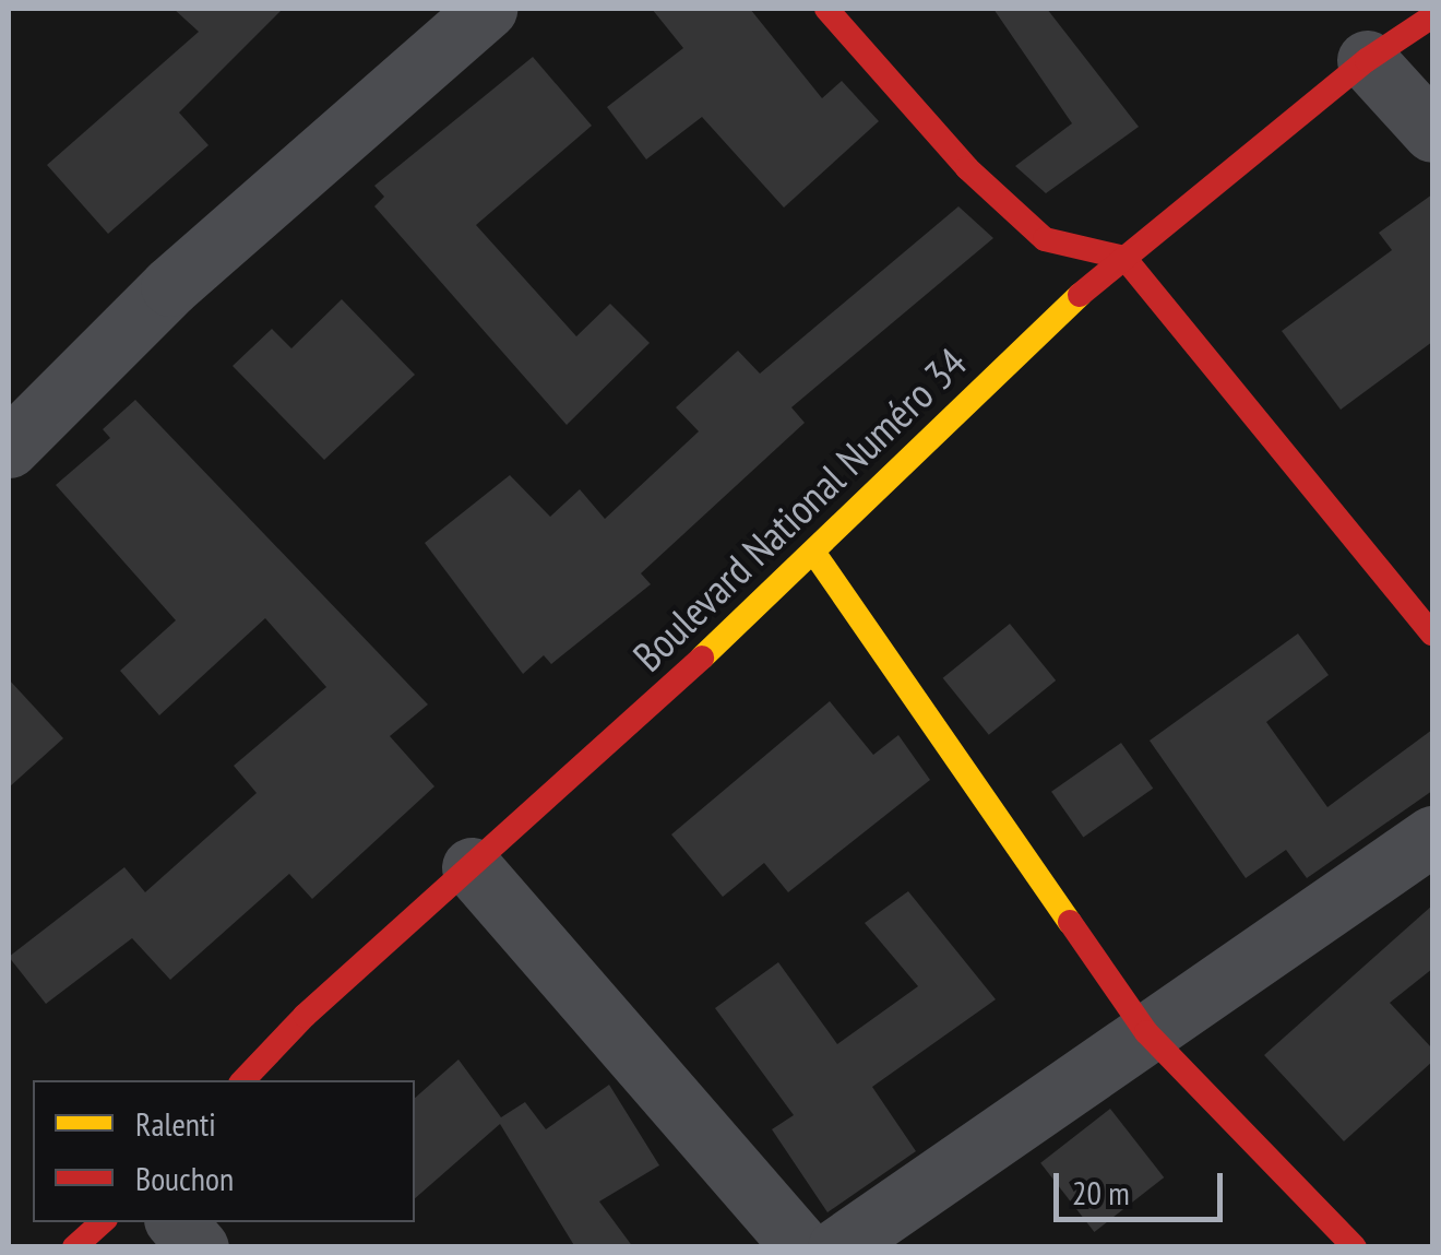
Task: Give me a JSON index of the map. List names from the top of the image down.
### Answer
{
  "streets": {
    "street": ["Boulevard National Numéro 34"]
  },
  "legend": ["Ralenti", "Bouchon"],
  "scale_bar": "20 m"
}
